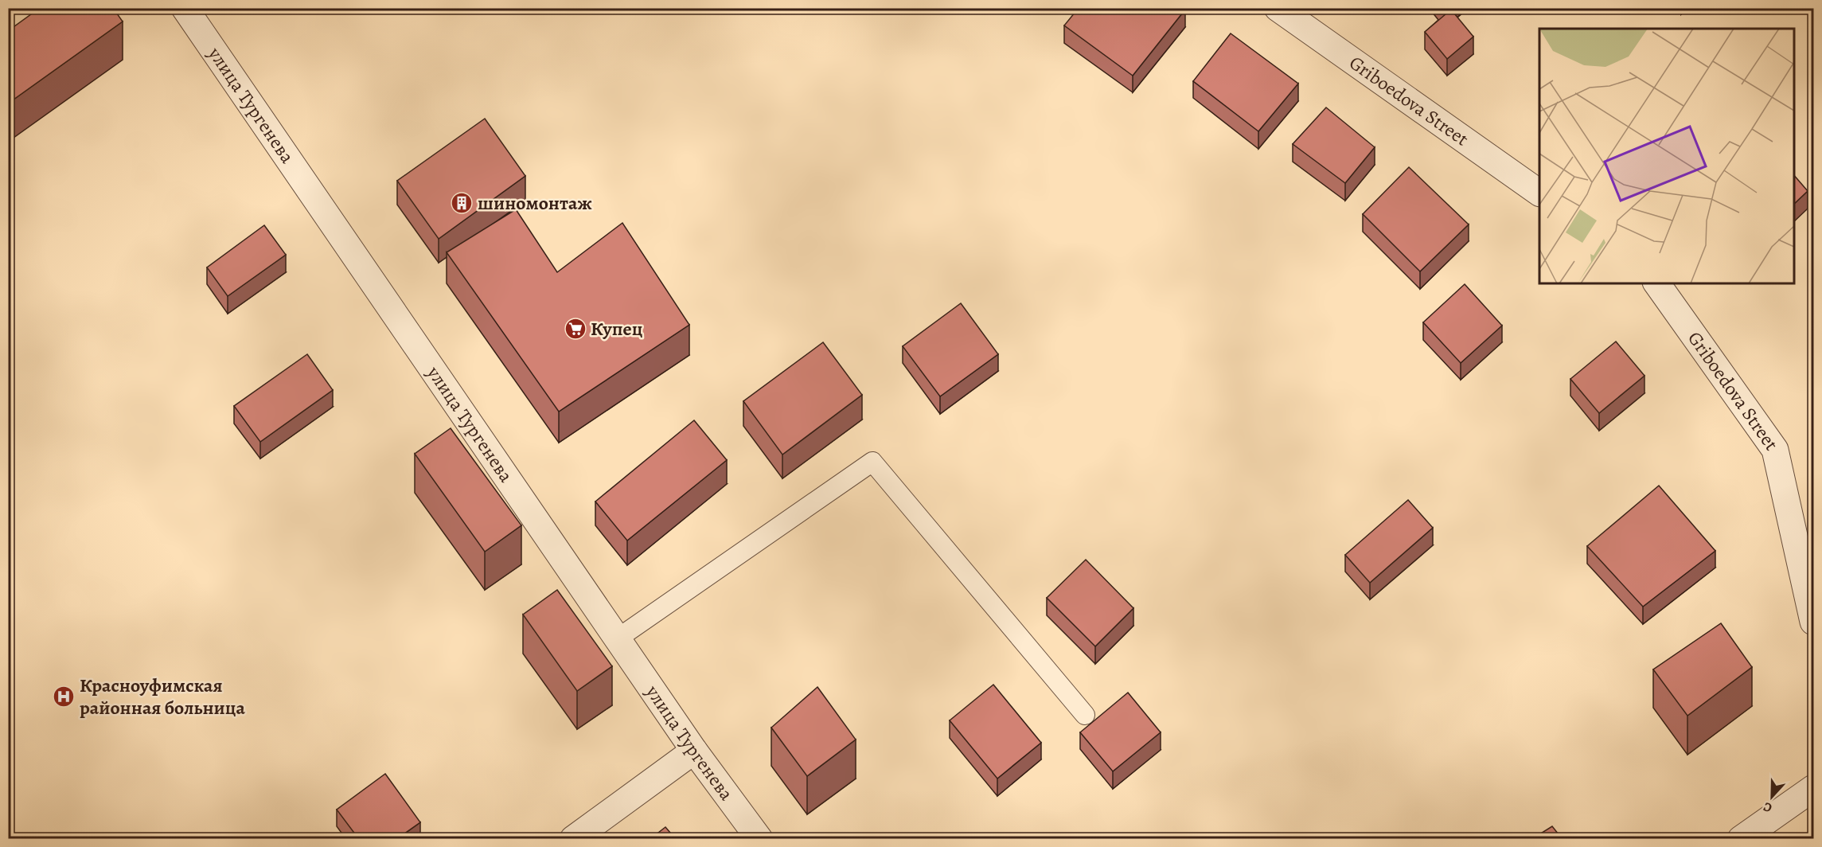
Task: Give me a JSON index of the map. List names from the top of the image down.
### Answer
{
  "streets": {
    "street": ["Griboedova Street", "улица Тургенева"]
  },
  "places": {
    "building": ["шиномонтаж"],
    "supermarket": ["Купец"],
    "hospital": ["Красноуфимская районная больница"]
  },
  "north": "bottom"
}
